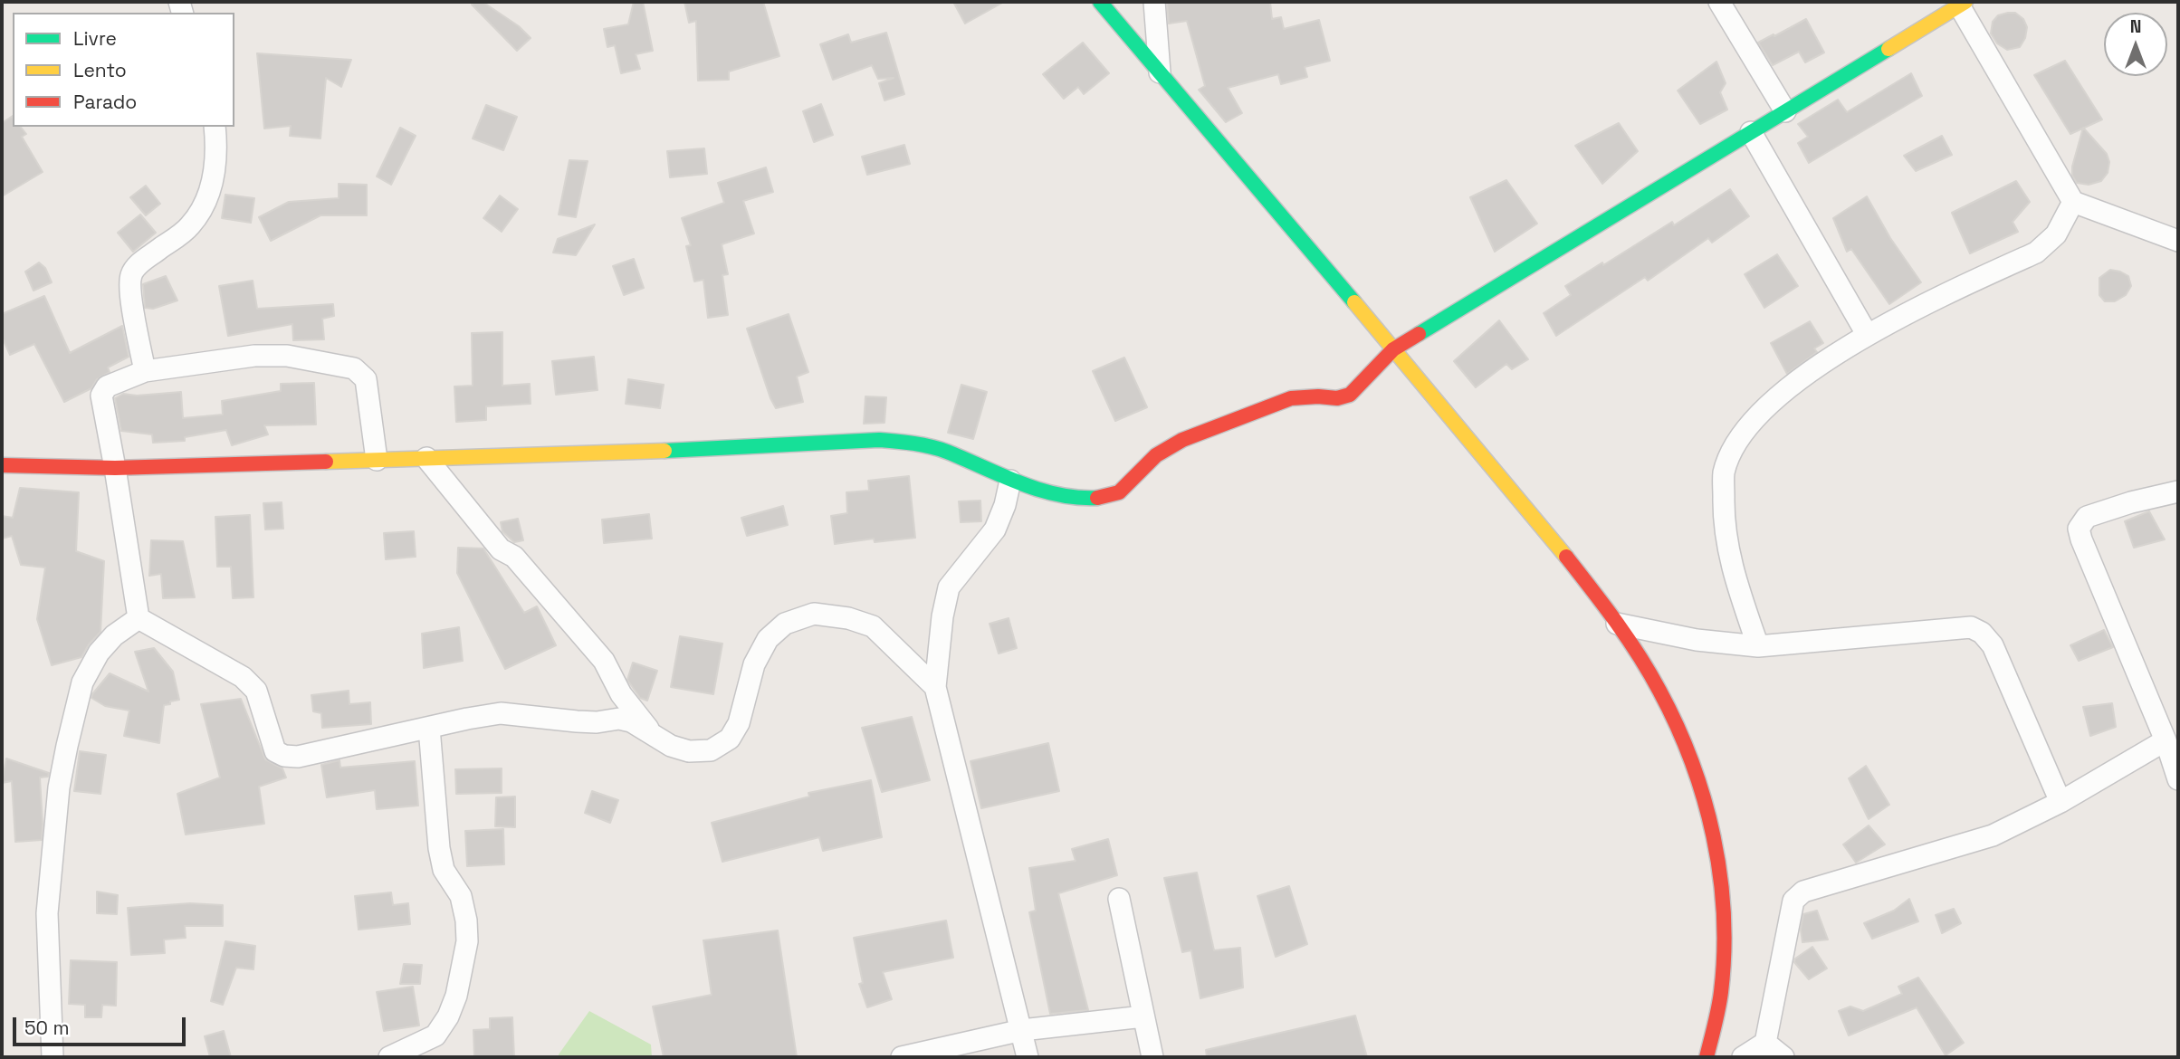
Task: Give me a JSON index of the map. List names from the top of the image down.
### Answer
{
  "legend": ["Livre", "Lento", "Parado"],
  "scale_bar": "50 m",
  "north": "top"
}
